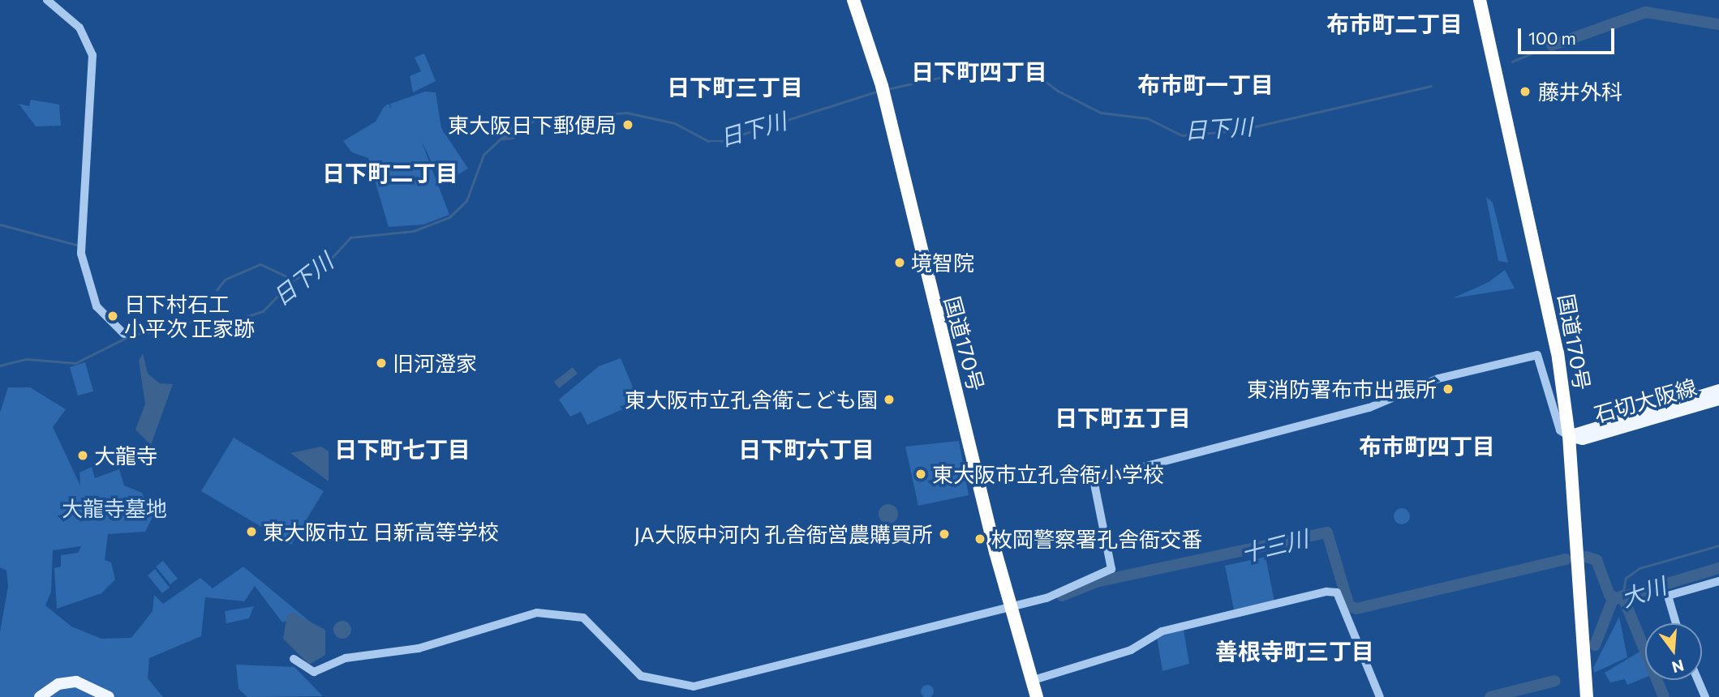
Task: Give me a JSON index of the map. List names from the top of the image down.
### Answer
{
  "streets": {
    "highway": ["国道170号"],
    "main road": ["石切大阪線"]
  },
  "crossings": [
    ["国道170号", "石切大阪線"]
  ],
  "districts": [
    "布市町二丁目",
    "日下町四丁目",
    "布市町一丁目",
    "日下町三丁目",
    "日下町二丁目",
    "日下町五丁目",
    "布市町四丁目",
    "日下町七丁目",
    "日下町六丁目",
    "善根寺町三丁目"
  ],
  "water": ["日下川", "十三川", "大川"],
  "parks": ["大龍寺墓地"],
  "places": [
    "藤井外科",
    "東大阪日下郵便局",
    "境智院",
    "日下村石工 小平次 正家跡",
    "旧河澄家",
    "東消防署布市出張所",
    "東大阪市立孔舎衛こども園",
    "大龍寺",
    "東大阪市立孔舎衙小学校",
    "東大阪市立 日新高等学校",
    "JA大阪中河内 孔舎衙営農購買所",
    "枚岡警察署孔舎衙交番"
  ],
  "scale_bar": "100 m",
  "north": "bottom"
}
